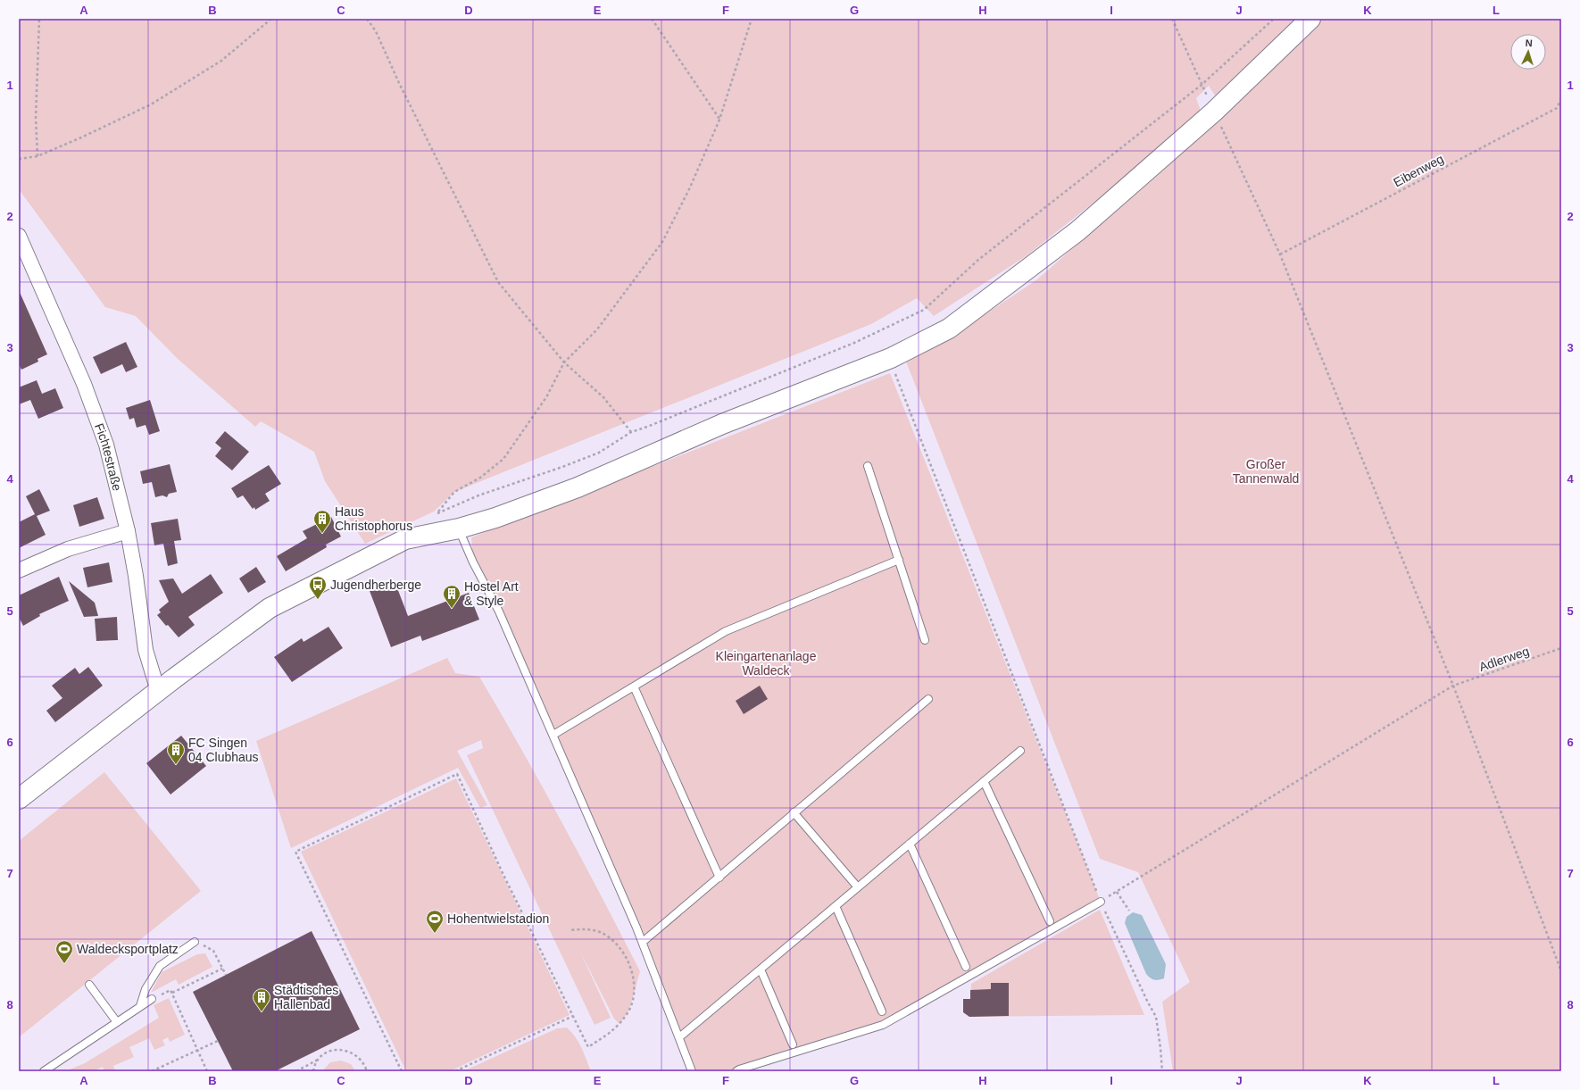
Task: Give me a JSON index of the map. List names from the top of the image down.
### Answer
{
  "streets": {
    "street": ["Fichtestraße"],
    "path": ["Eibenweg", "Adlerweg"]
  },
  "parks": ["Großer Tannenwald", "Kleingartenanlage Waldeck"],
  "places": {
    "building": [
      "Haus Christophorus",
      "Hostel Art & Style",
      "FC Singen 04 Clubhaus",
      "Städtisches Hallenbad"
    ],
    "bus stop": ["Jugendherberge"],
    "sports": ["Hohentwielstadion", "Waldecksportplatz"]
  },
  "north": "top",
  "grid": {
    "columns": [
      "A",
      "B",
      "C",
      "D",
      "E",
      "F",
      "G",
      "H",
      "I",
      "J",
      "K",
      "L"
    ],
    "rows": [
      "1",
      "2",
      "3",
      "4",
      "5",
      "6",
      "7",
      "8"
    ]
  }
}
